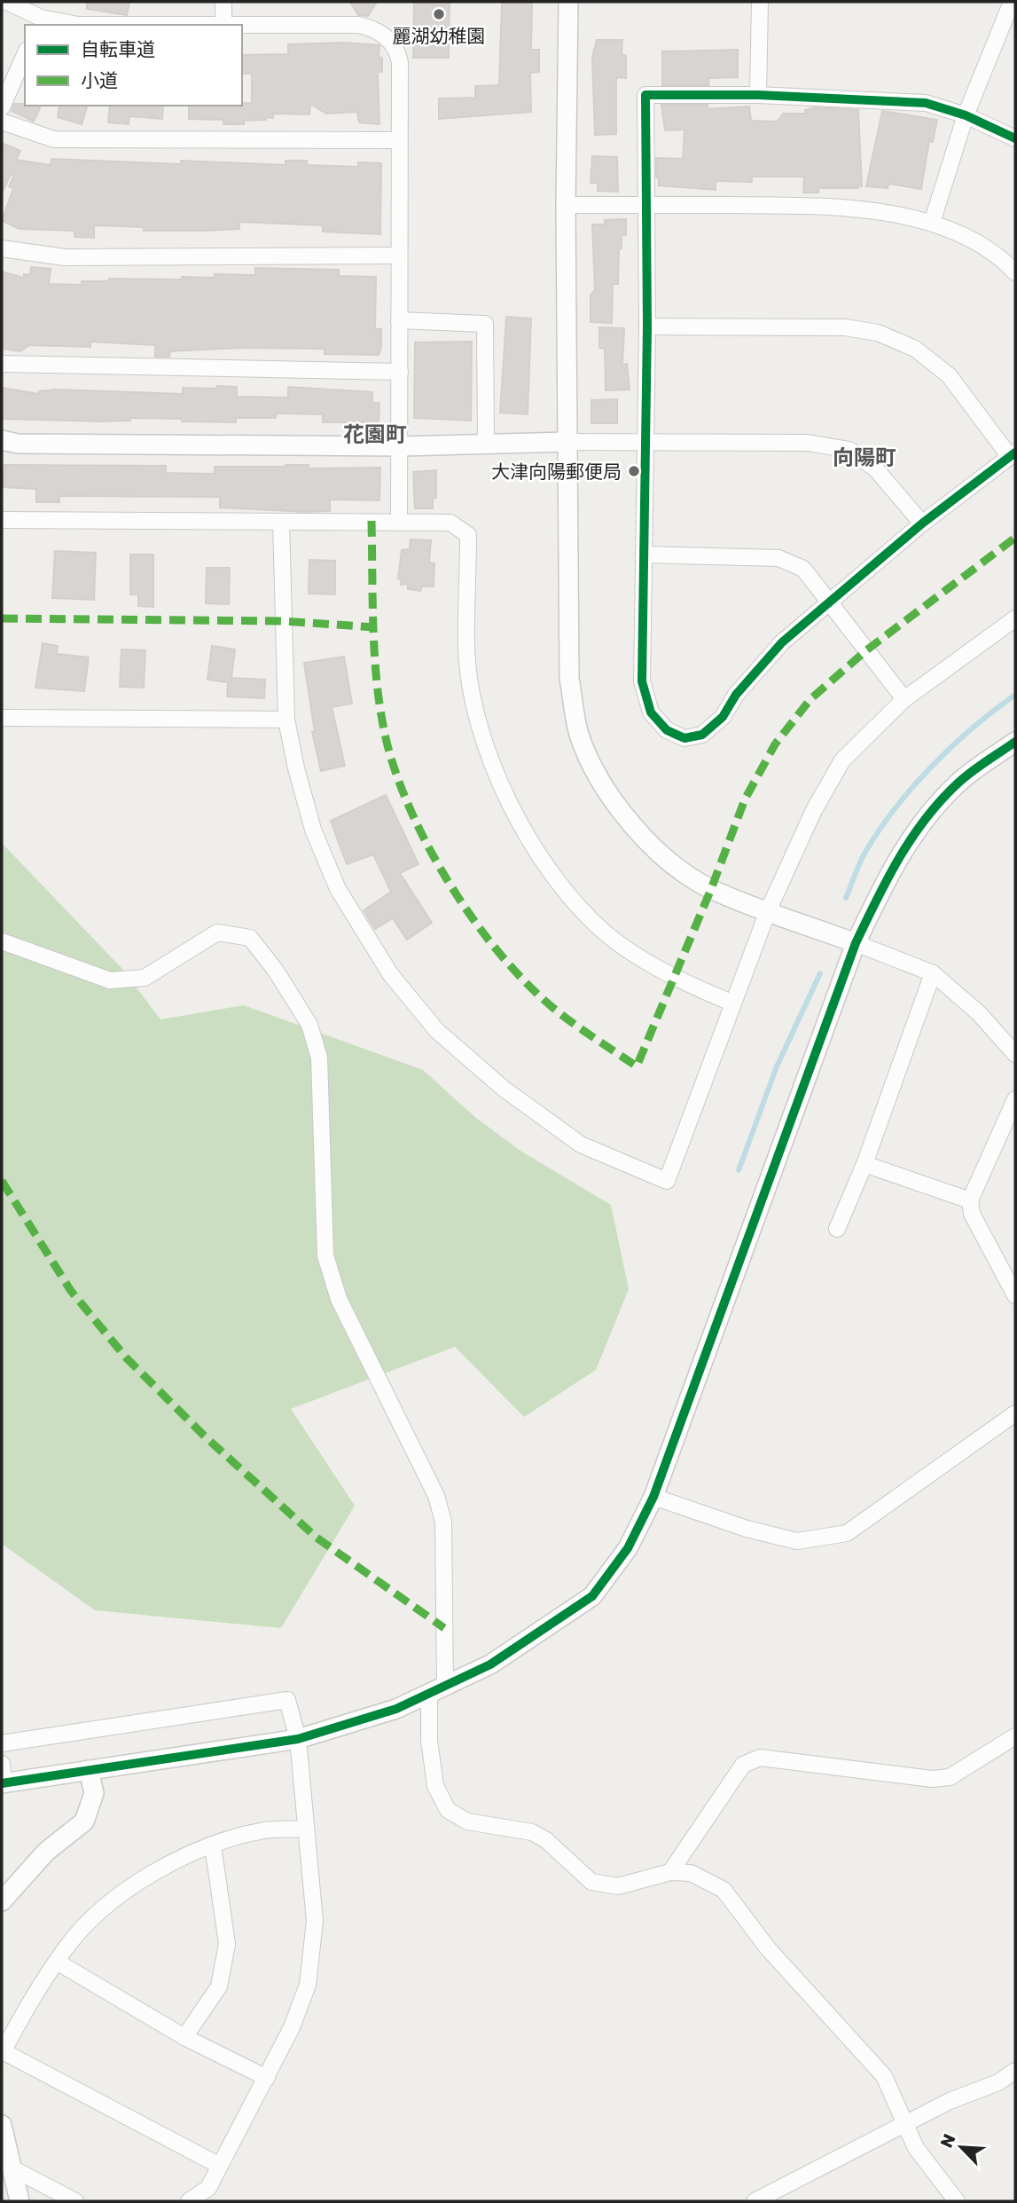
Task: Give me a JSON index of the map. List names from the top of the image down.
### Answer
{
  "districts": ["花園町", "向陽町"],
  "places": ["麗湖幼稚園", "大津向陽郵便局"],
  "legend": ["自転車道", "小道"],
  "north": "top left"
}
